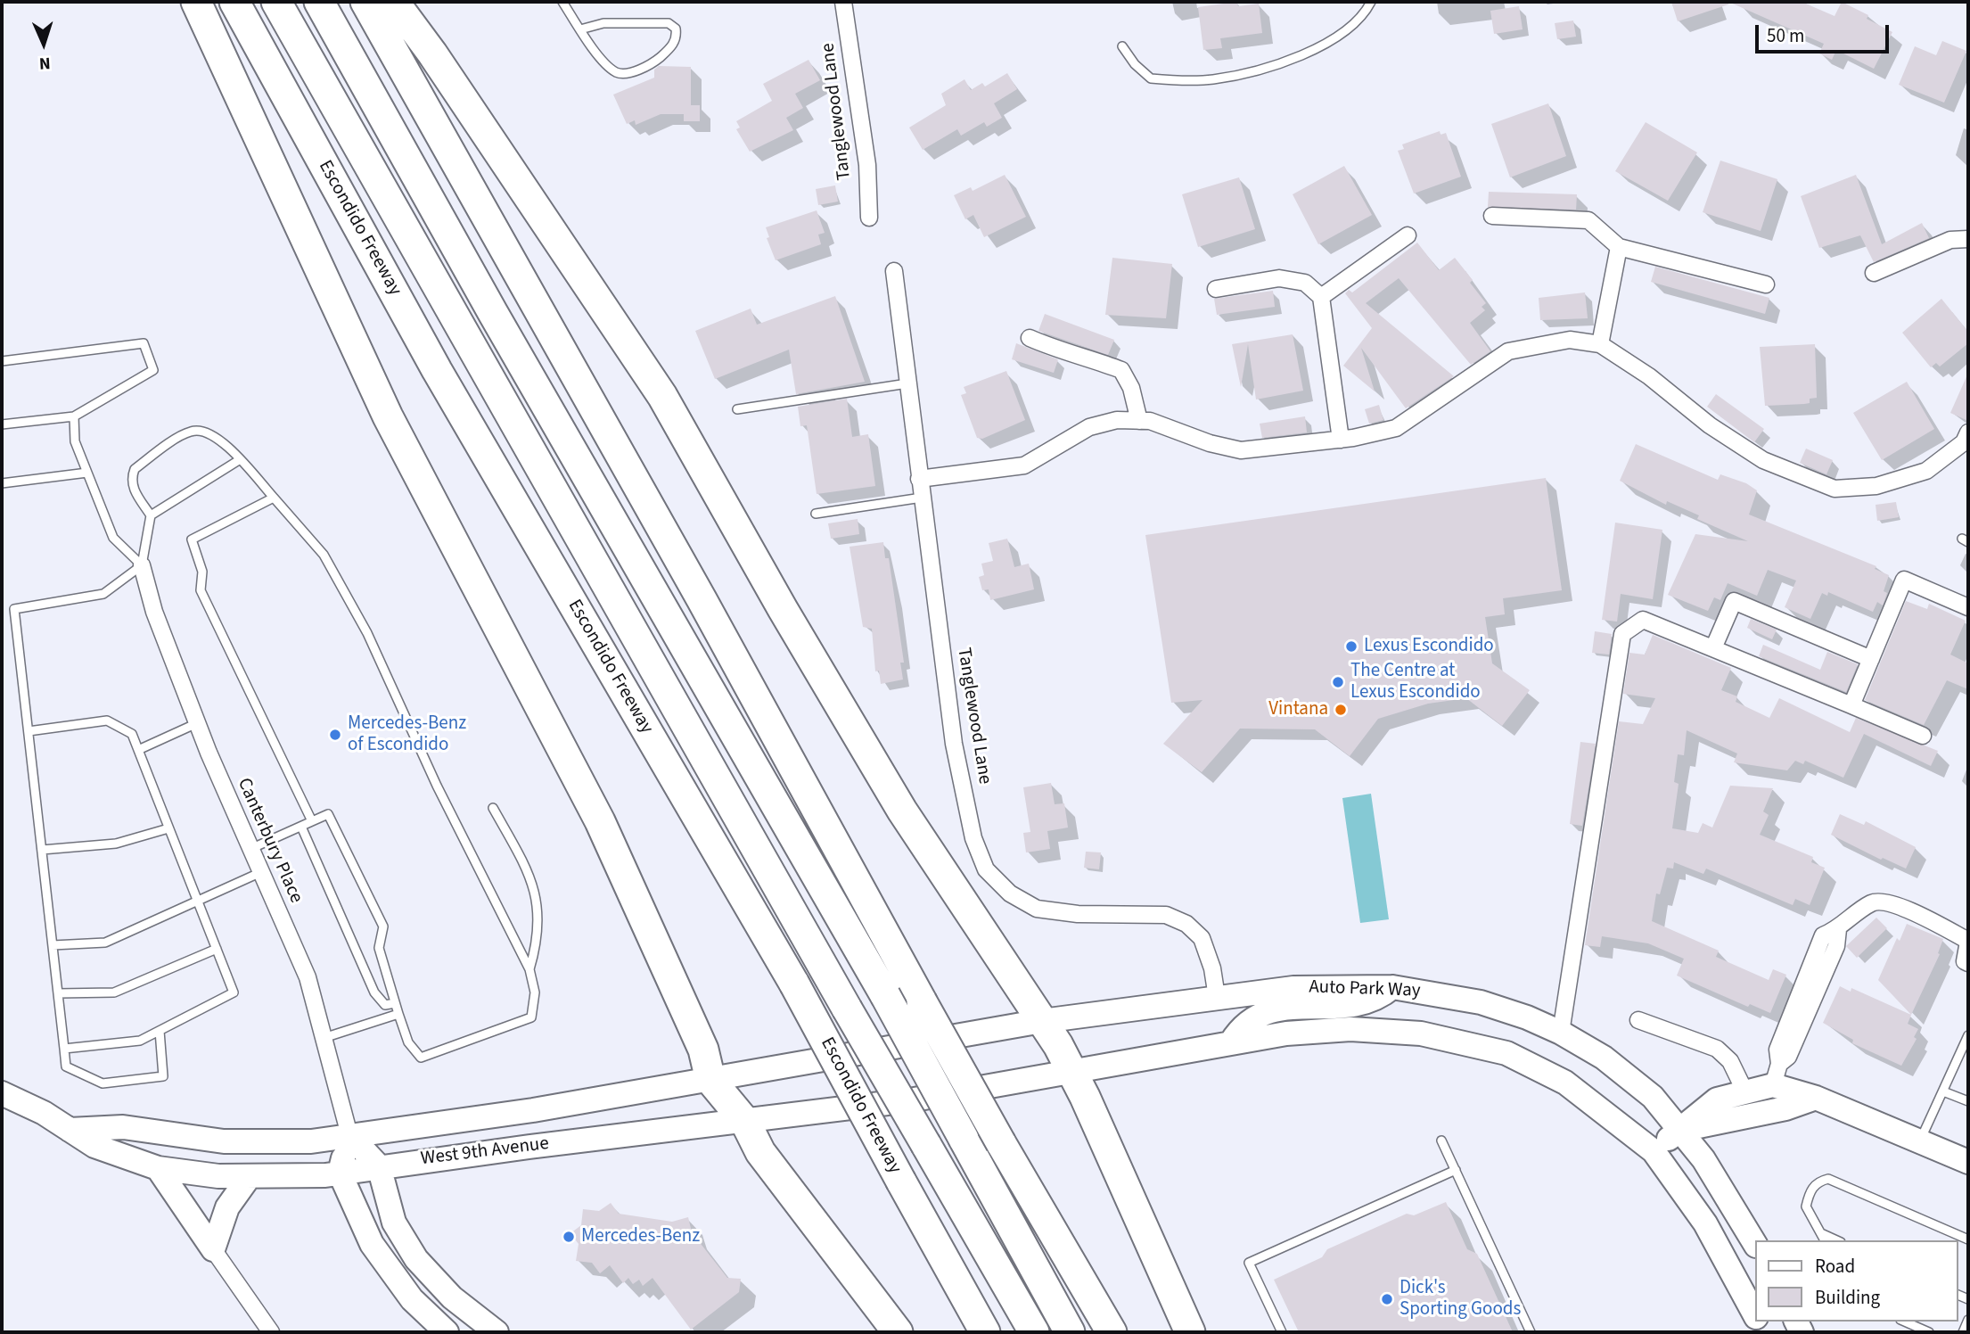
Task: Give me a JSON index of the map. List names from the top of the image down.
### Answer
{
  "streets": {
    "highway": ["Escondido Freeway"],
    "main road": ["Auto Park Way", "West 9th Avenue"],
    "street": ["Tanglewood Lane", "Canterbury Place"]
  },
  "crossings": [
    ["Tanglewood Lane", "Auto Park Way"],
    ["Canterbury Place", "West 9th Avenue"],
    ["Auto Park Way", "West 9th Avenue"]
  ],
  "places": [
    "Lexus Escondido",
    "The Centre at Lexus Escondido",
    "Vintana",
    "Mercedes-Benz of Escondido",
    "Mercedes-Benz",
    "Dick's Sporting Goods"
  ],
  "legend": ["Road", "Building"],
  "scale_bar": "50 m",
  "north": "bottom"
}
